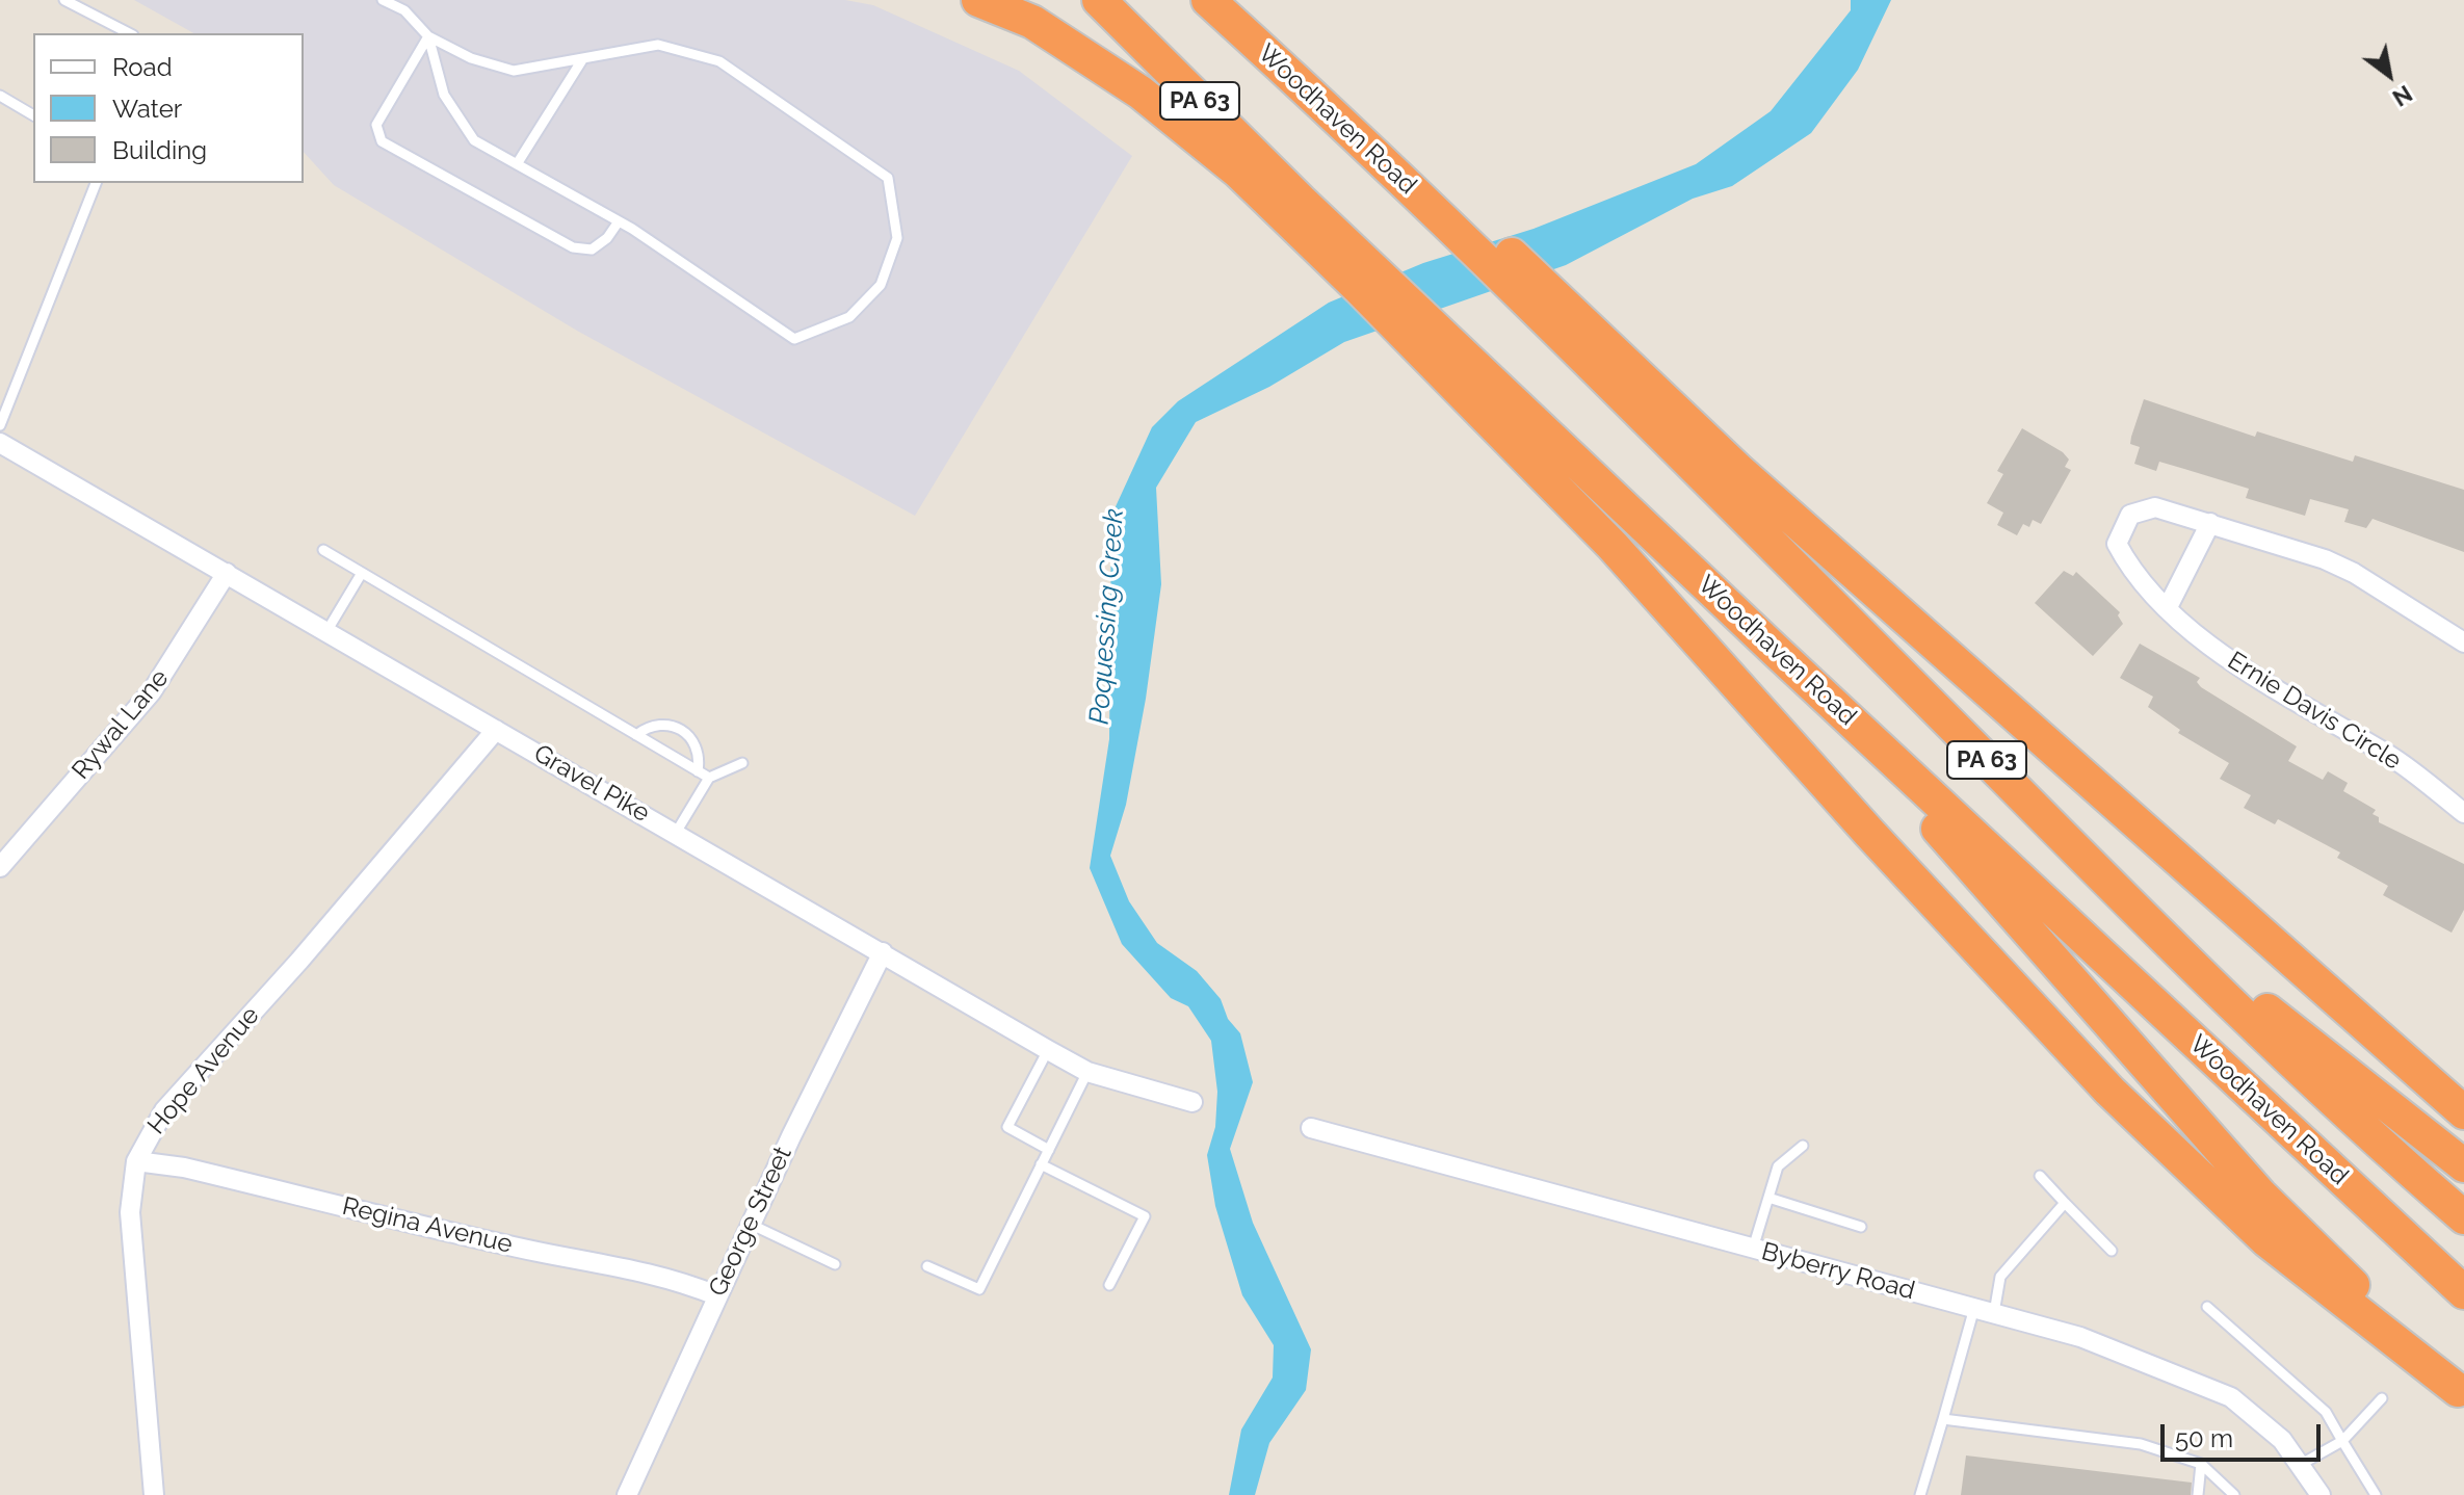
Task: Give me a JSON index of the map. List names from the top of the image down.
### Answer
{
  "streets": {
    "highway": ["PA 63", "Woodhaven Road"],
    "street": [
      "Ernie Davis Circle",
      "Rywal Lane",
      "Gravel Pike",
      "Hope Avenue",
      "George Street",
      "Regina Avenue",
      "Byberry Road"
    ]
  },
  "crossings": [
    ["Rywal Lane", "Gravel Pike"],
    ["Gravel Pike", "Hope Avenue"],
    ["Gravel Pike", "George Street"],
    ["Hope Avenue", "Regina Avenue"],
    ["George Street", "Regina Avenue"]
  ],
  "water": ["Poquessing Creek"],
  "legend": ["Road", "Water", "Building"],
  "scale_bar": "50 m",
  "north": "bottom right"
}
